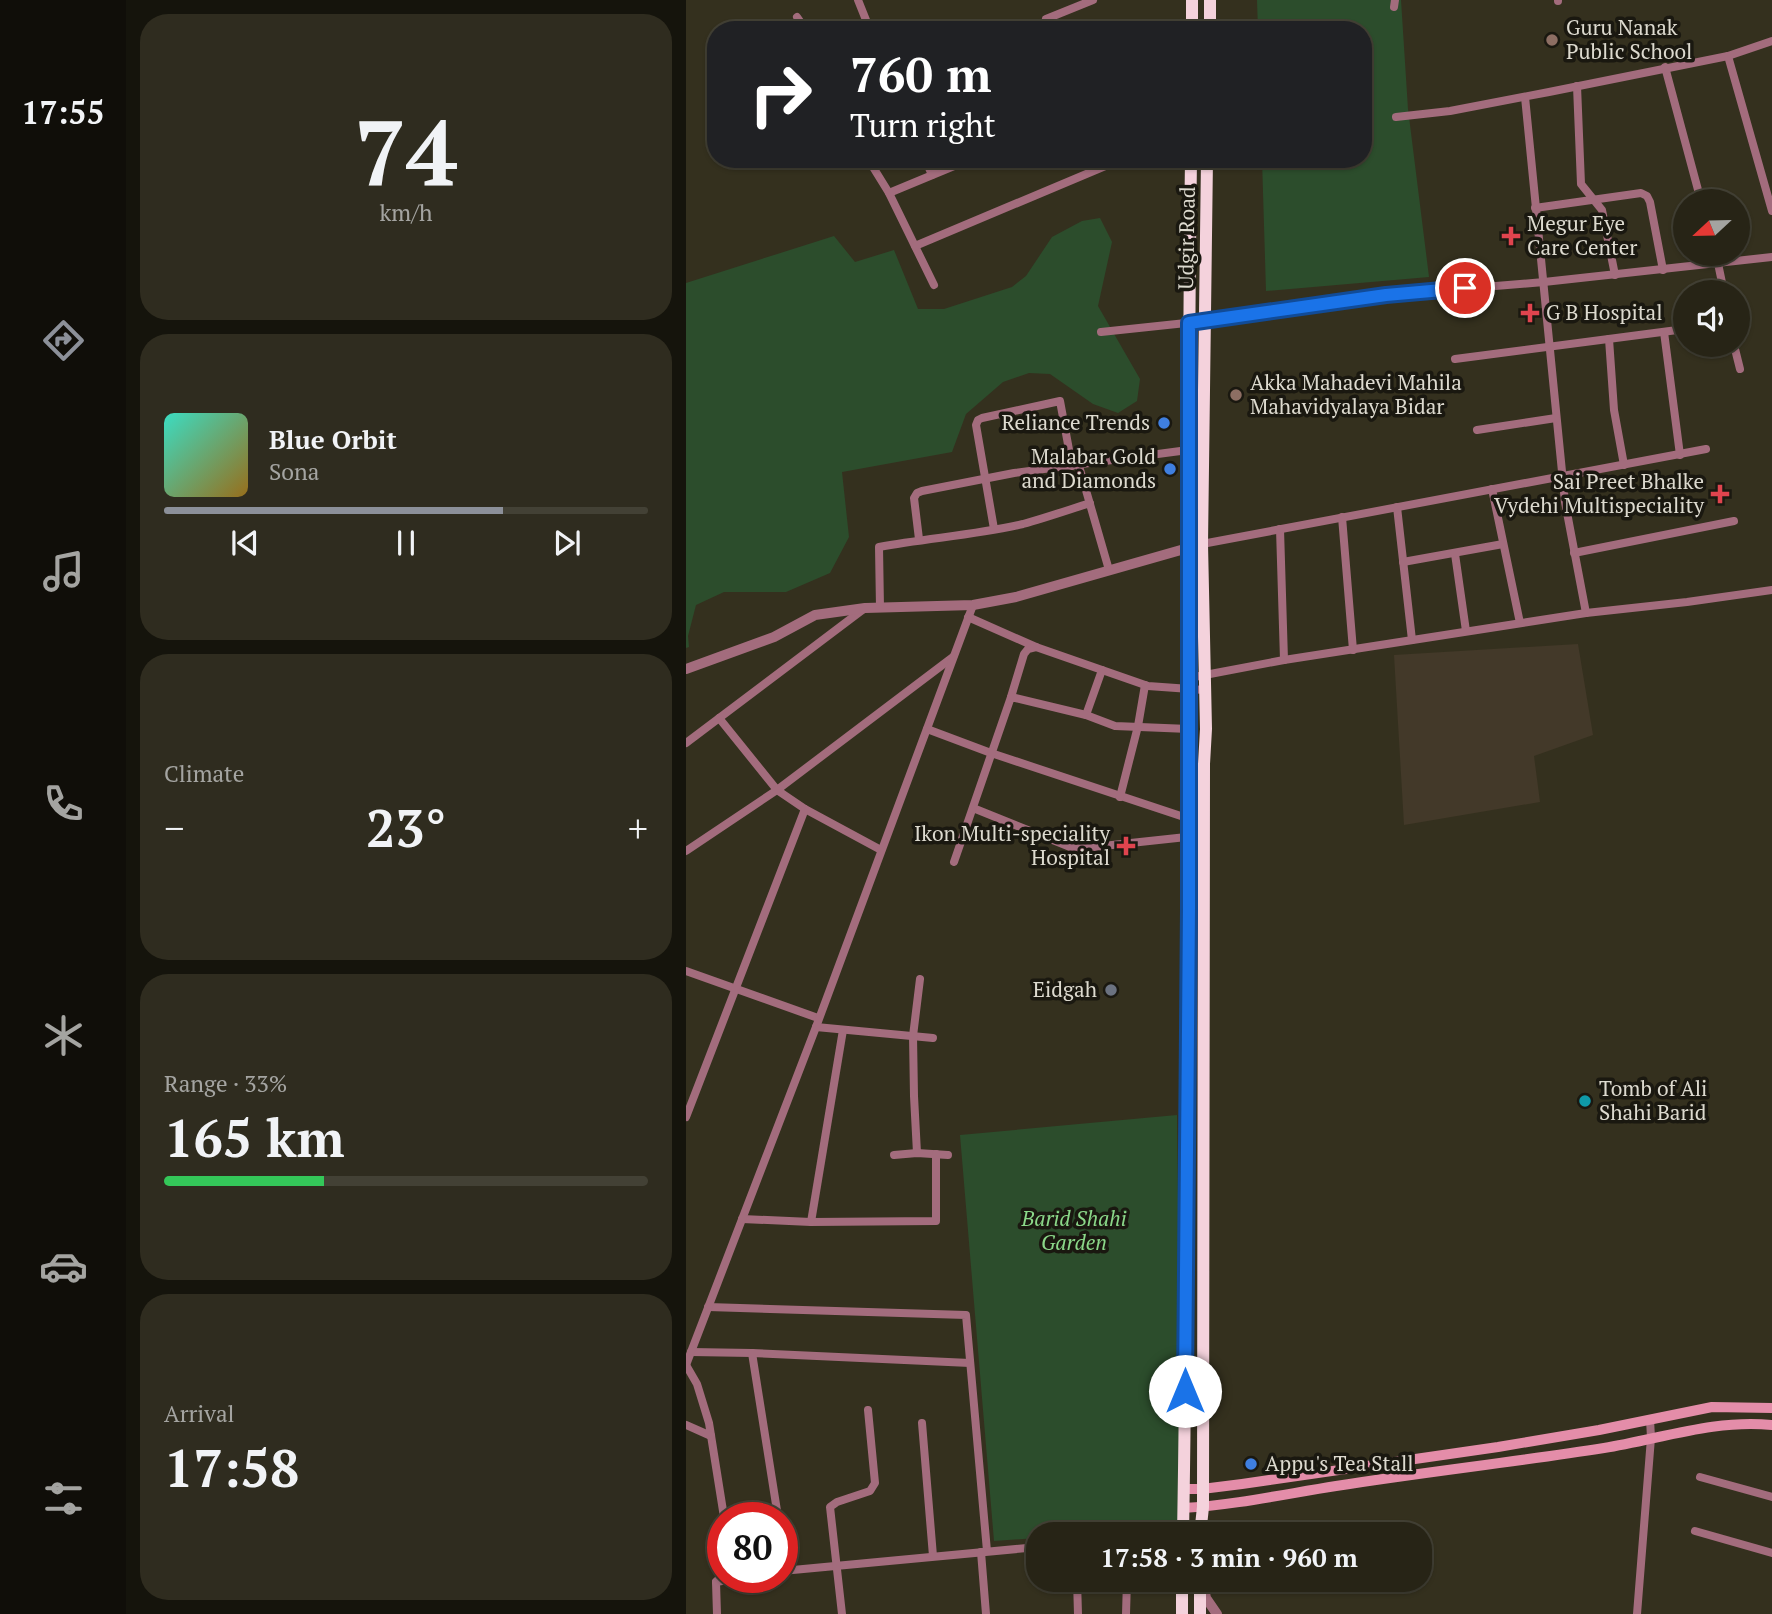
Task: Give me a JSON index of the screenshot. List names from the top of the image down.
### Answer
{
  "streets": {
    "highway": ["Udgir Road"]
  },
  "parks": ["Barid Shahi Garden"],
  "places": {
    "other": [
      "Guru Nanak Public School",
      "Akka Mahadevi Mahila Mahavidyalaya Bidar",
      "Reliance Trends",
      "Malabar Gold and Diamonds",
      "Eidgah",
      "Tomb of Ali Shahi Barid",
      "Appu's Tea Stall"
    ],
    "health": [
      "Megur Eye Care Center",
      "G B Hospital",
      "Sai Preet Bhalke Vydehi Multispeciality",
      "Ikon Multi-speciality Hospital"
    ]
  },
  "north": "left",
  "page": {
    "tabs": "17:55",
    "tile": [
      ["74", "km/h"],
      "Climate",
      ["Range · 33%", "165 km"],
      ["Arrival", "17:58"]
    ],
    "turn": ["760 m", "Turn right"],
    "song": ["Blue Orbit", "Sona"],
    "heat": ["−", "23°", "+"],
    "limit": "80",
    "trip": "17:58 · 3 min · 960 m"
  }
}
